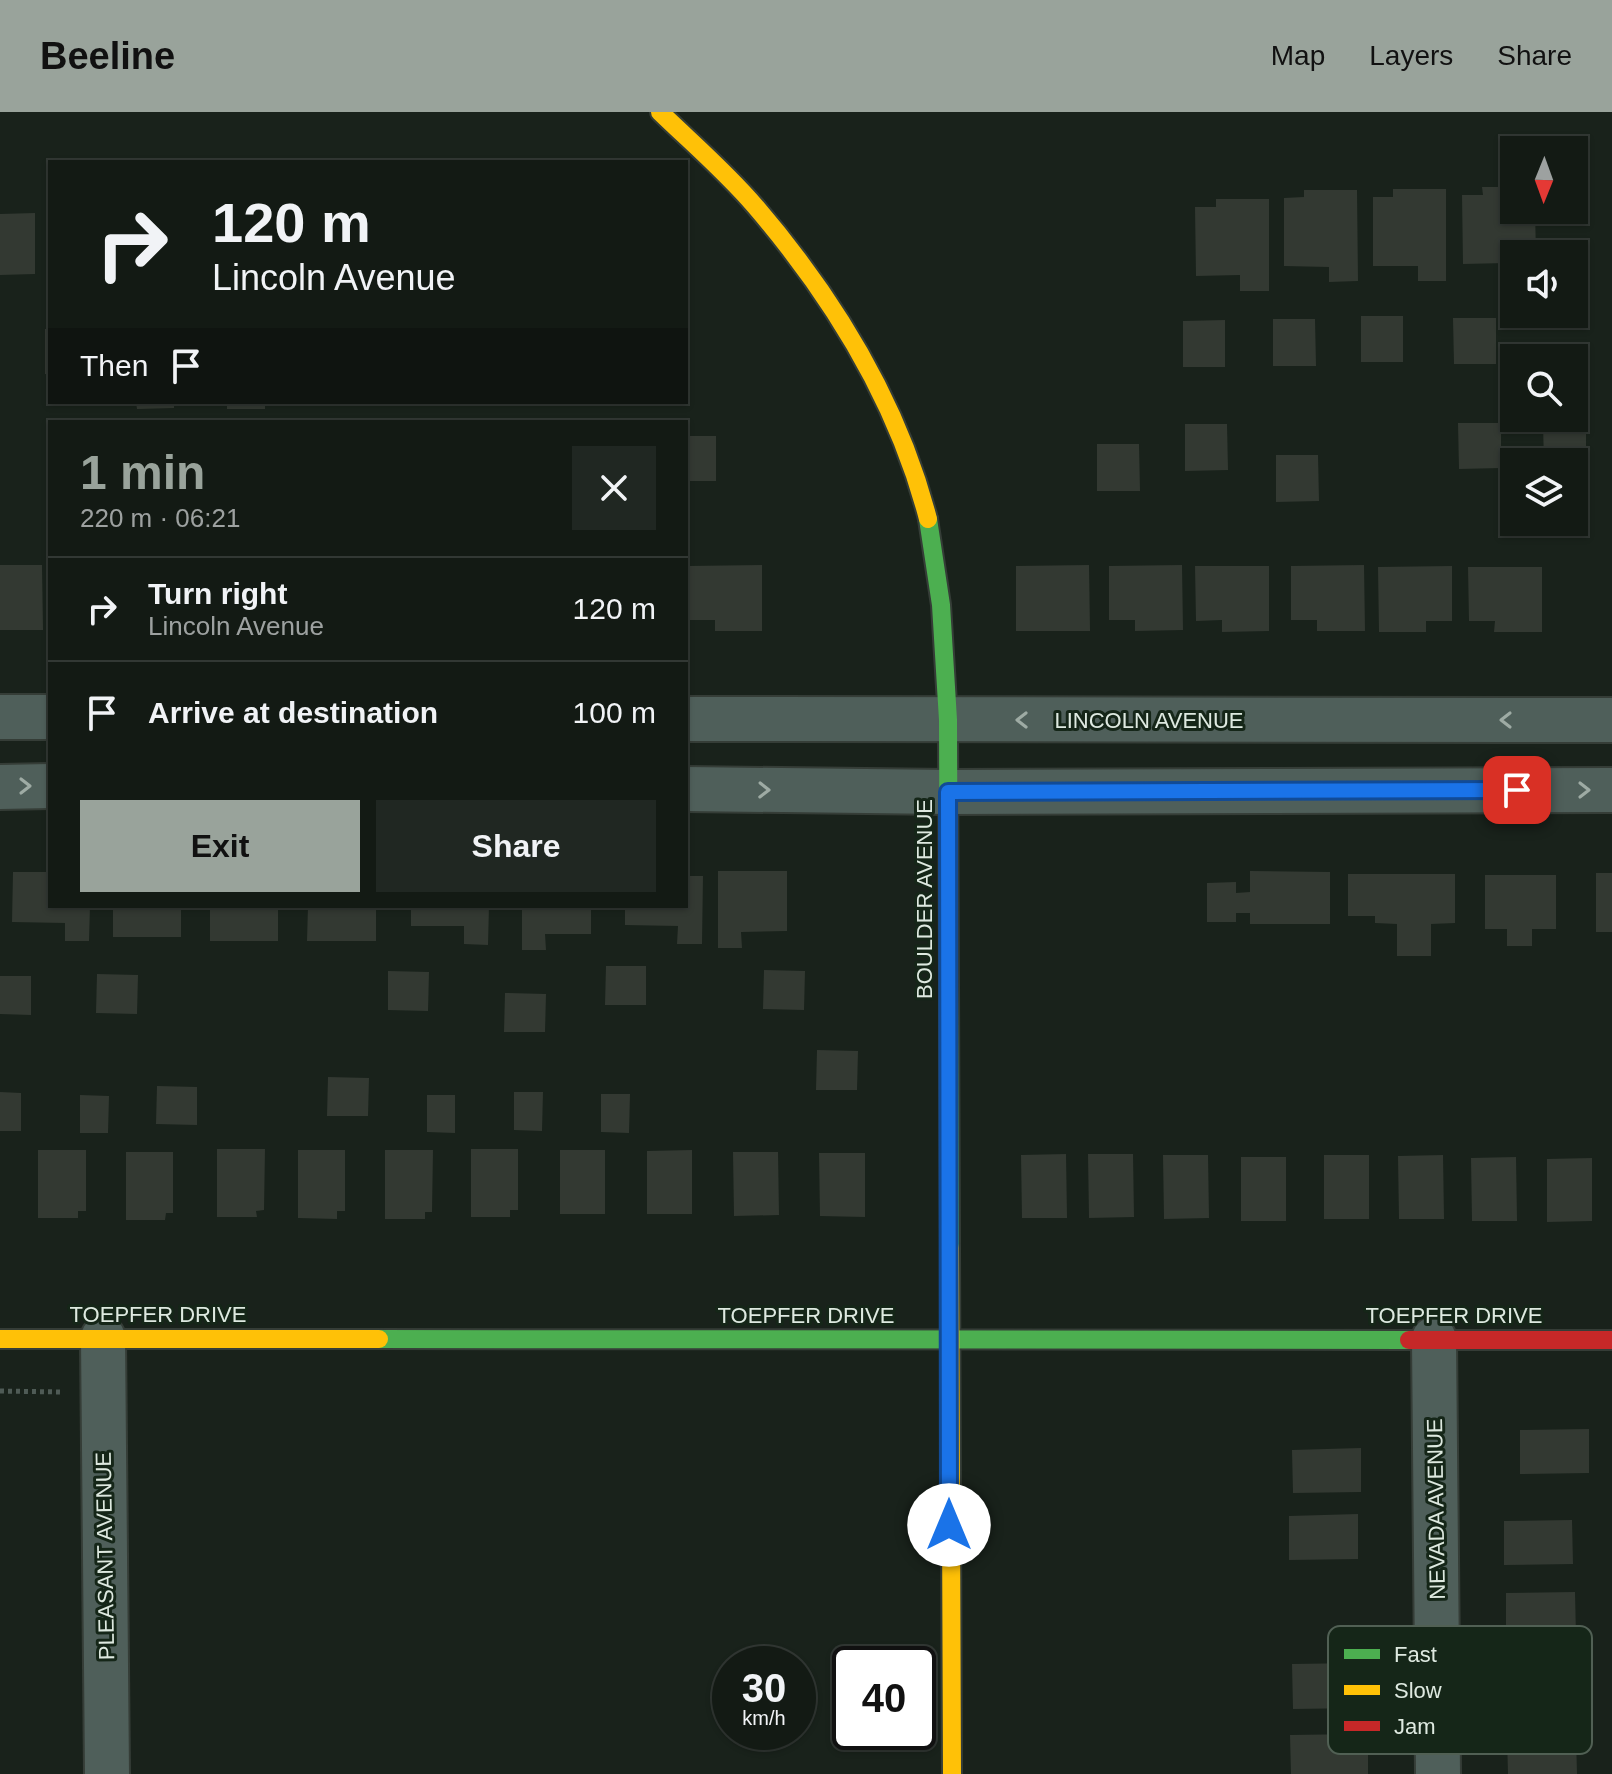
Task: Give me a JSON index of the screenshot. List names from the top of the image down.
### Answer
{
  "streets": {
    "street": [
      "LINCOLN AVENUE",
      "BOULDER AVENUE",
      "TOEPFER DRIVE",
      "NEVADA AVENUE",
      "PLEASANT AVENUE"
    ]
  },
  "crossings": [
    ["LINCOLN AVENUE", "BOULDER AVENUE"],
    ["BOULDER AVENUE", "TOEPFER DRIVE"],
    ["TOEPFER DRIVE", "NEVADA AVENUE"],
    ["TOEPFER DRIVE", "PLEASANT AVENUE"]
  ],
  "legend": ["Fast", "Slow", "Jam"],
  "north": "bottom",
  "page": {
    "header": "Beeline",
    "nav": ["Map", "Layers", "Share"],
    "turn": ["120 m", "Lincoln Avenue"],
    "then": "Then",
    "heading": ["1 min", "220 m · 06:21"],
    "list": [
      {
        "name": "Turn right",
        "note": "Lincoln Avenue",
        "value": "120 m"
      },
      {
        "name": "Arrive at destination",
        "value": "100 m"
      }
    ],
    "buttons": ["Exit", "Share"],
    "speed": "30 km/h",
    "limit": "40"
  }
}
